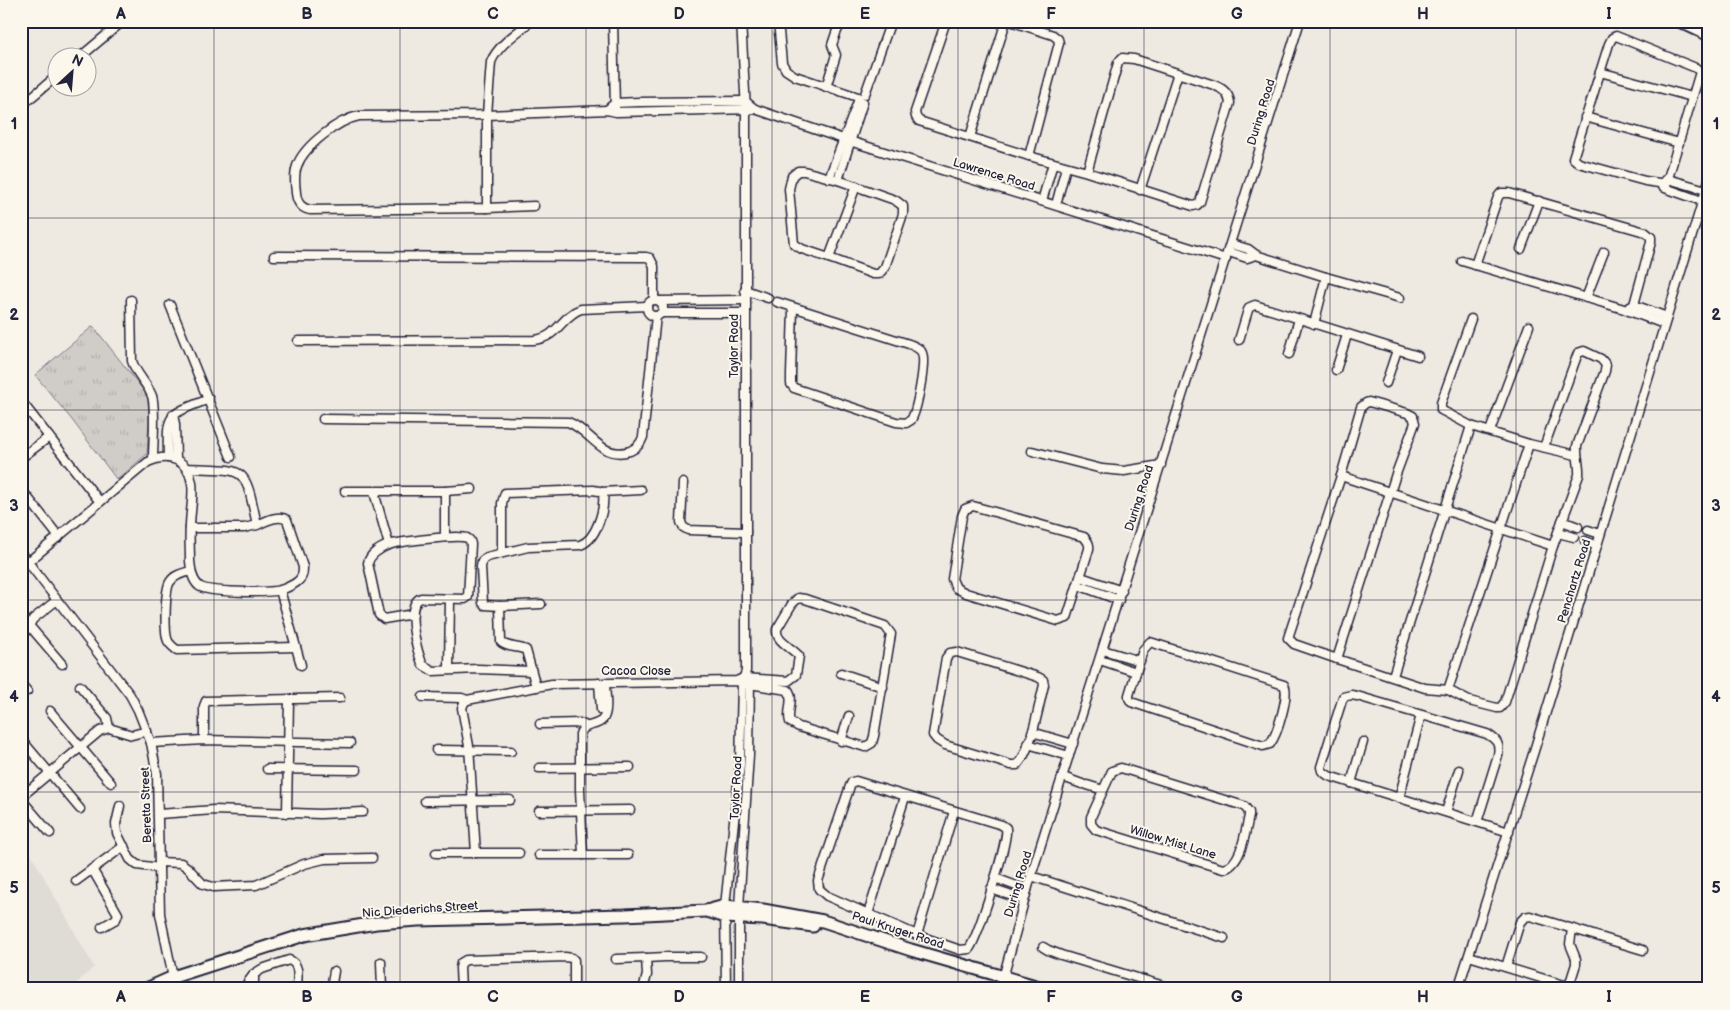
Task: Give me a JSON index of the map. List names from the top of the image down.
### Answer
{
  "streets": {
    "street": [
      "During Road",
      "Lawrence Road",
      "Taylor Road",
      "Penchartz Road",
      "Cacoa Close",
      "Beretta Street",
      "Willow Mist Lane",
      "Nic Diederichs Street",
      "Paul Kruger Road"
    ]
  },
  "crossings": [
    ["During Road", "Lawrence Road"],
    ["During Road", "Paul Kruger Road"],
    ["Lawrence Road", "Taylor Road"],
    ["Taylor Road", "Cacoa Close"],
    ["Taylor Road", "Nic Diederichs Street"],
    ["Taylor Road", "Paul Kruger Road"],
    ["Beretta Street", "Nic Diederichs Street"],
    ["Nic Diederichs Street", "Paul Kruger Road"]
  ],
  "north": "top right",
  "grid": {
    "columns": [
      "A",
      "B",
      "C",
      "D",
      "E",
      "F",
      "G",
      "H",
      "I"
    ],
    "rows": [
      "1",
      "2",
      "3",
      "4",
      "5"
    ]
  }
}
